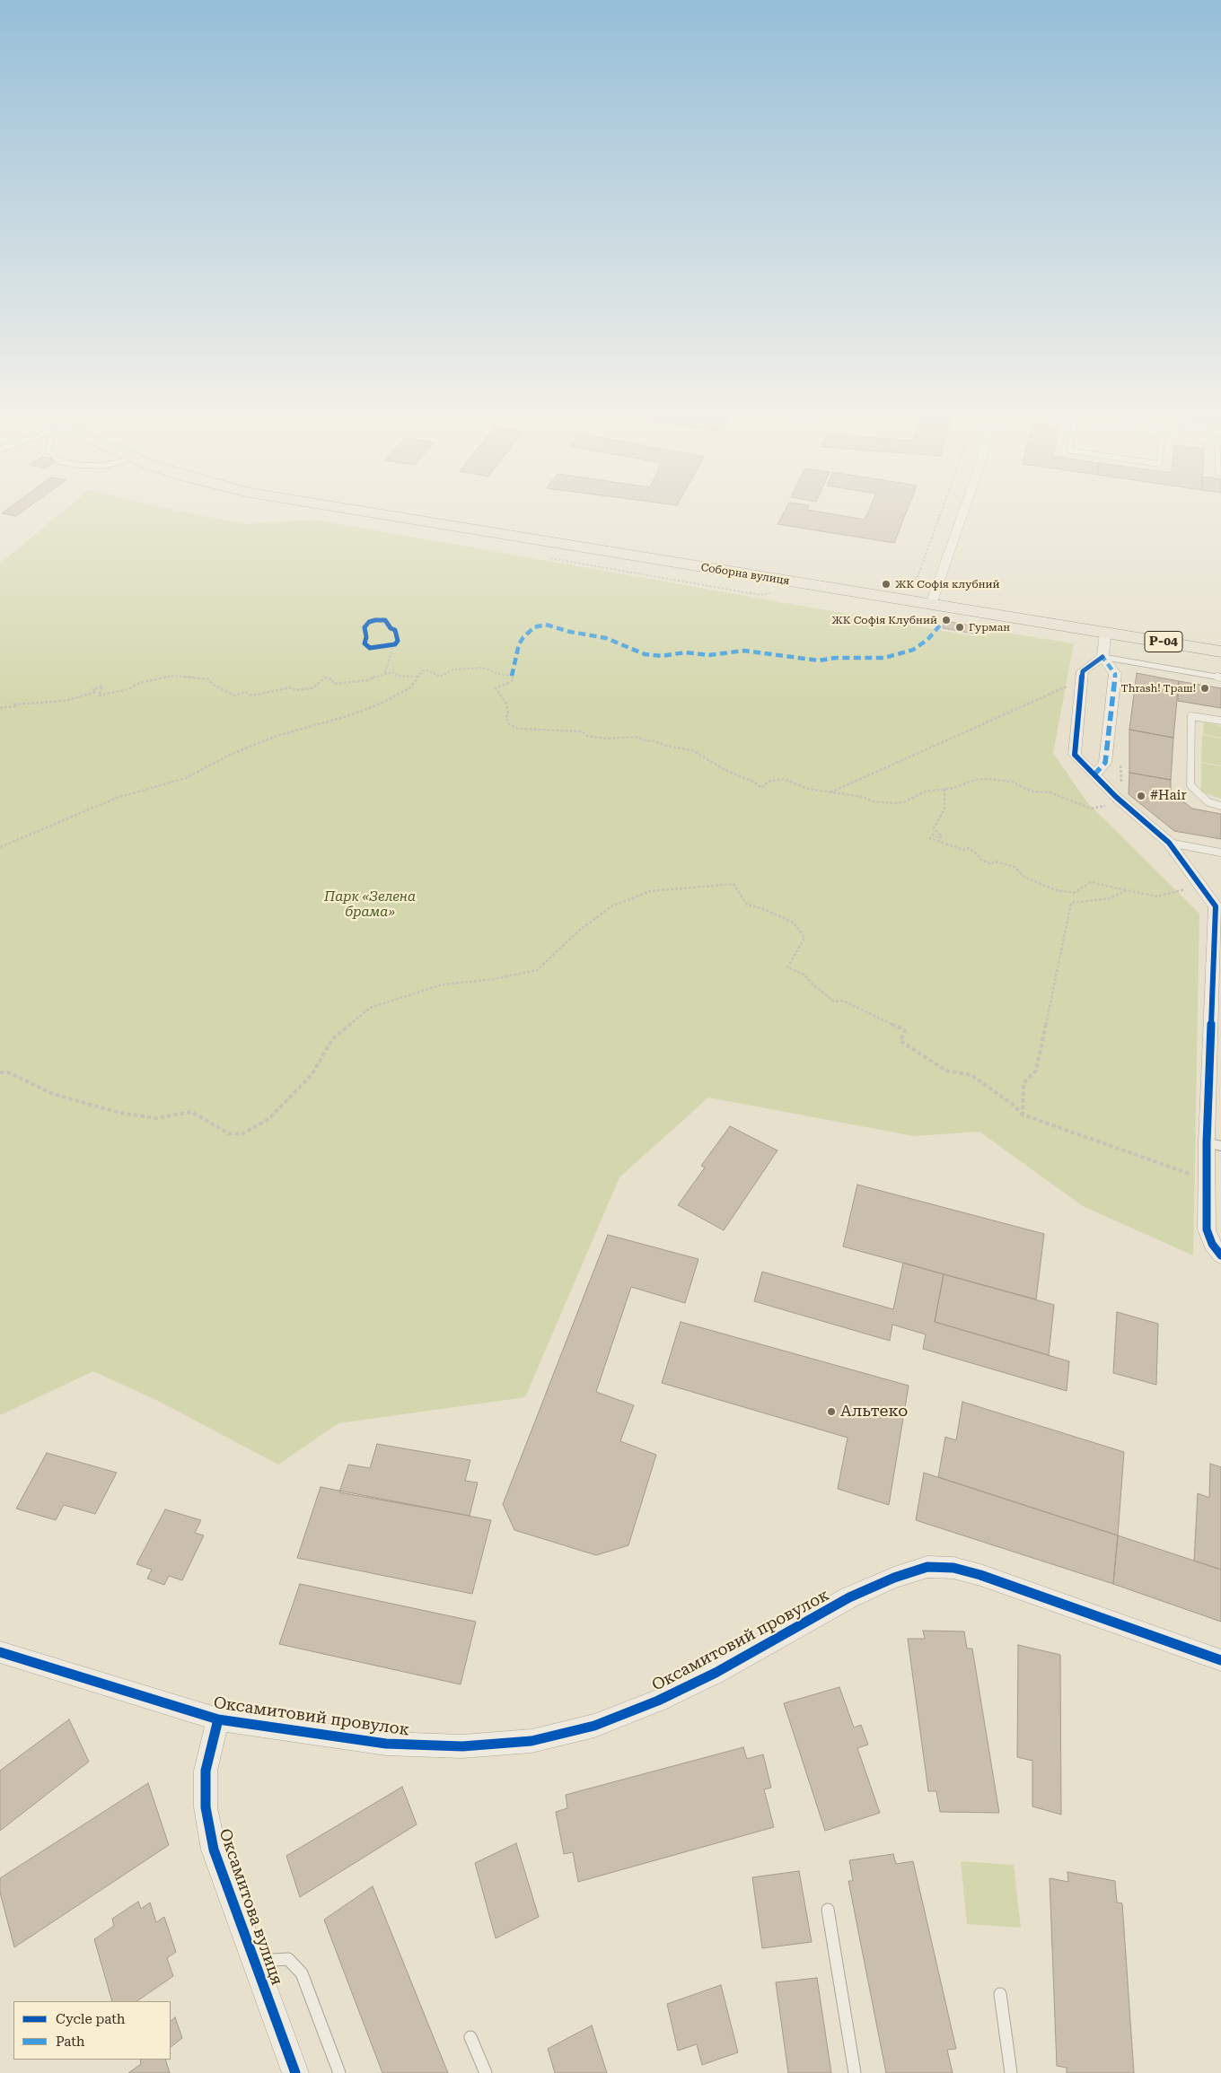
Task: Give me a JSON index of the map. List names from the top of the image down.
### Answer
{
  "streets": {
    "main road": ["Соборна вулиця", "Р-04"],
    "street": ["Оксамитовий провулок", "Оксамитова вулиця"]
  },
  "crossings": [
    ["Оксамитовий провулок", "Оксамитова вулиця"]
  ],
  "parks": ["Парк «Зелена брама»"],
  "places": [
    "ЖК Софія клубний",
    "ЖК Софія Клубний",
    "Гурман",
    "Thrash! Траш!",
    "#Hair",
    "Альтеко"
  ],
  "legend": ["Cycle path", "Path"]
}
